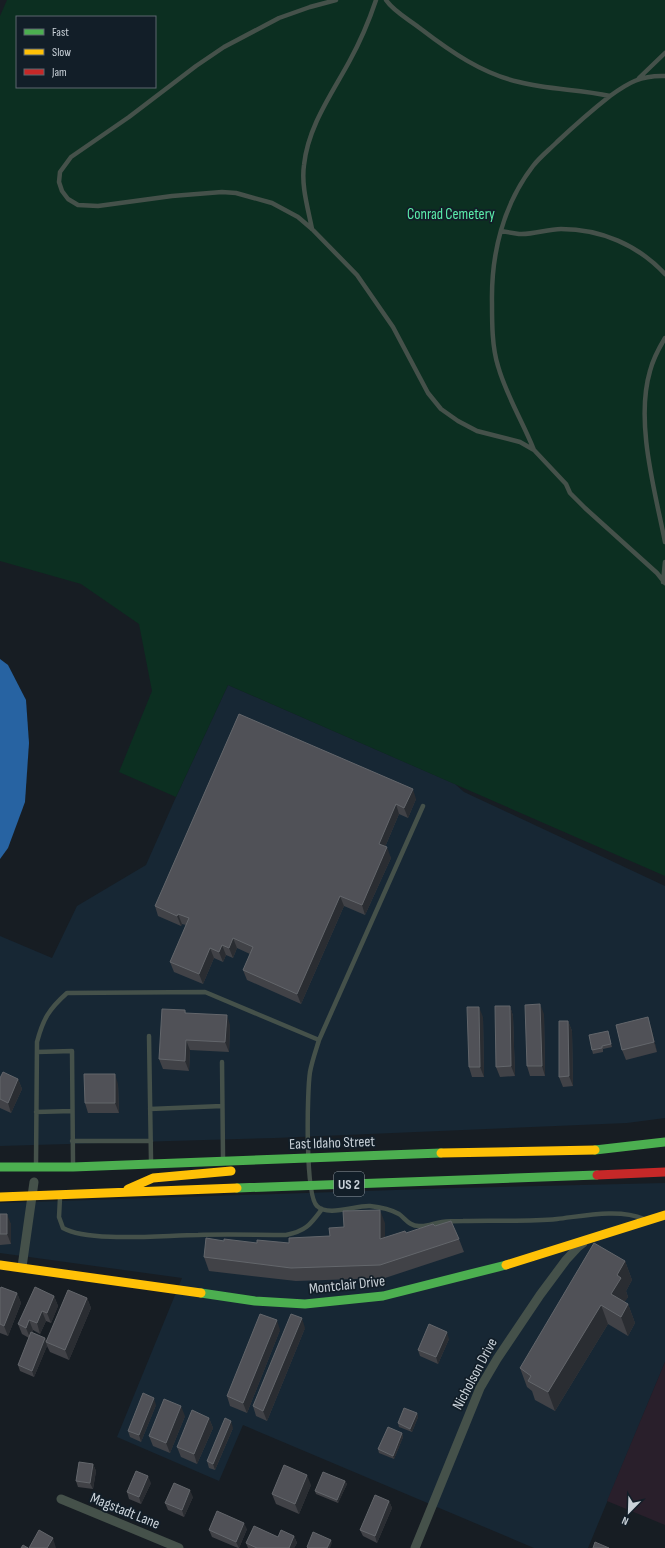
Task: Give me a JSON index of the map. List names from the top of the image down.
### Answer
{
  "streets": {
    "main road": ["East Idaho Street", "US 2", "Montclair Drive"],
    "street": ["Nicholson Drive", "Magstadt Lane"]
  },
  "crossings": [
    ["Montclair Drive", "Nicholson Drive"]
  ],
  "parks": ["Conrad Cemetery"],
  "legend": ["Fast", "Slow", "Jam"],
  "north": "bottom left"
}
